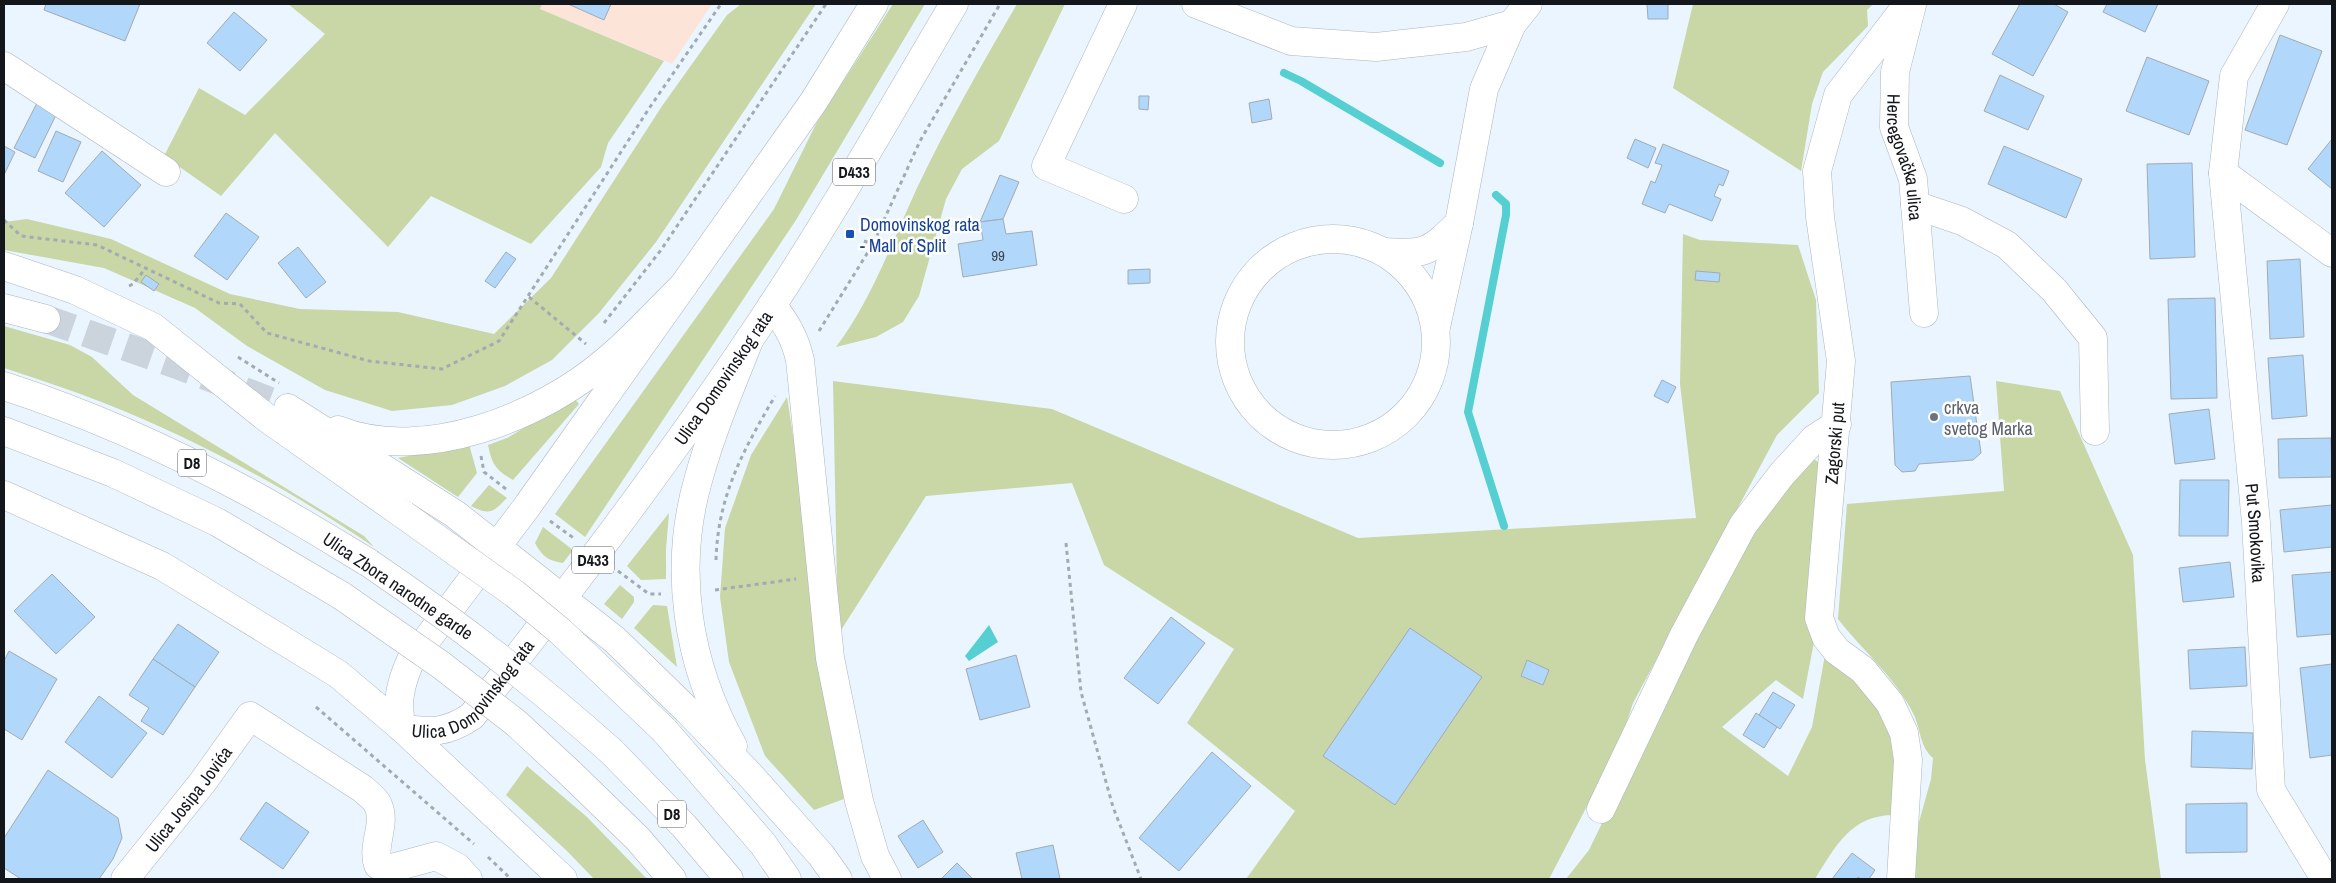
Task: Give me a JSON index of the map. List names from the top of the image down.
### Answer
{
  "streets": {
    "main road": [
      "Hercegovačka ulica",
      "D433",
      "Ulica Domovinskog rata",
      "Zagorski put",
      "D8",
      "Put Smokovika",
      "Ulica Zbora narodne garde",
      "Ulica Josipa Jovića"
    ]
  },
  "places": {
    "transit": ["Domovinskog rata - Mall of Split"],
    "other": ["crkva svetog Marka"]
  },
  "house_numbers": ["99"]
}
